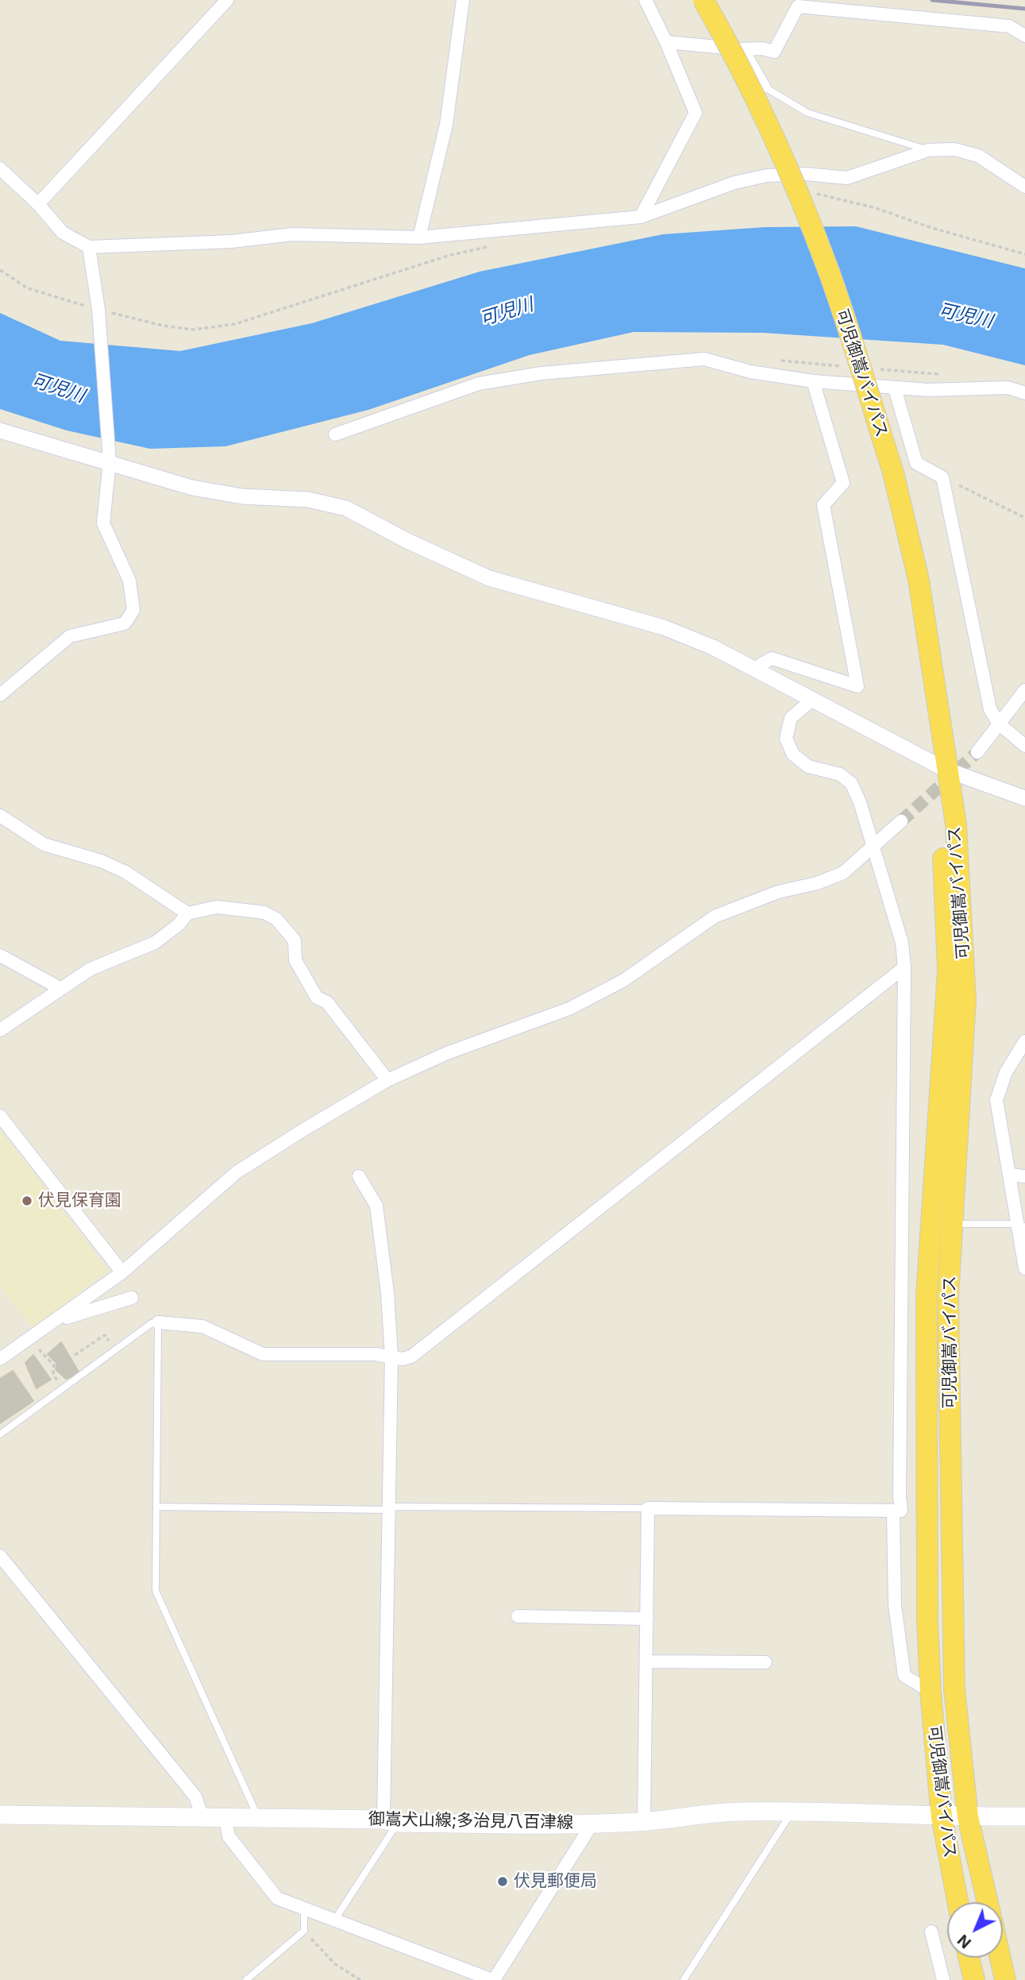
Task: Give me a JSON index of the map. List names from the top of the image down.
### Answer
{
  "streets": {
    "highway": ["可児御嵩バイパス"],
    "main road": ["御嵩犬山線;多治見八百津線"]
  },
  "crossings": [
    ["可児御嵩バイパス", "御嵩犬山線;多治見八百津線"]
  ],
  "water": ["可児川"],
  "places": ["伏見保育園", "伏見郵便局"],
  "north": "bottom left"
}
